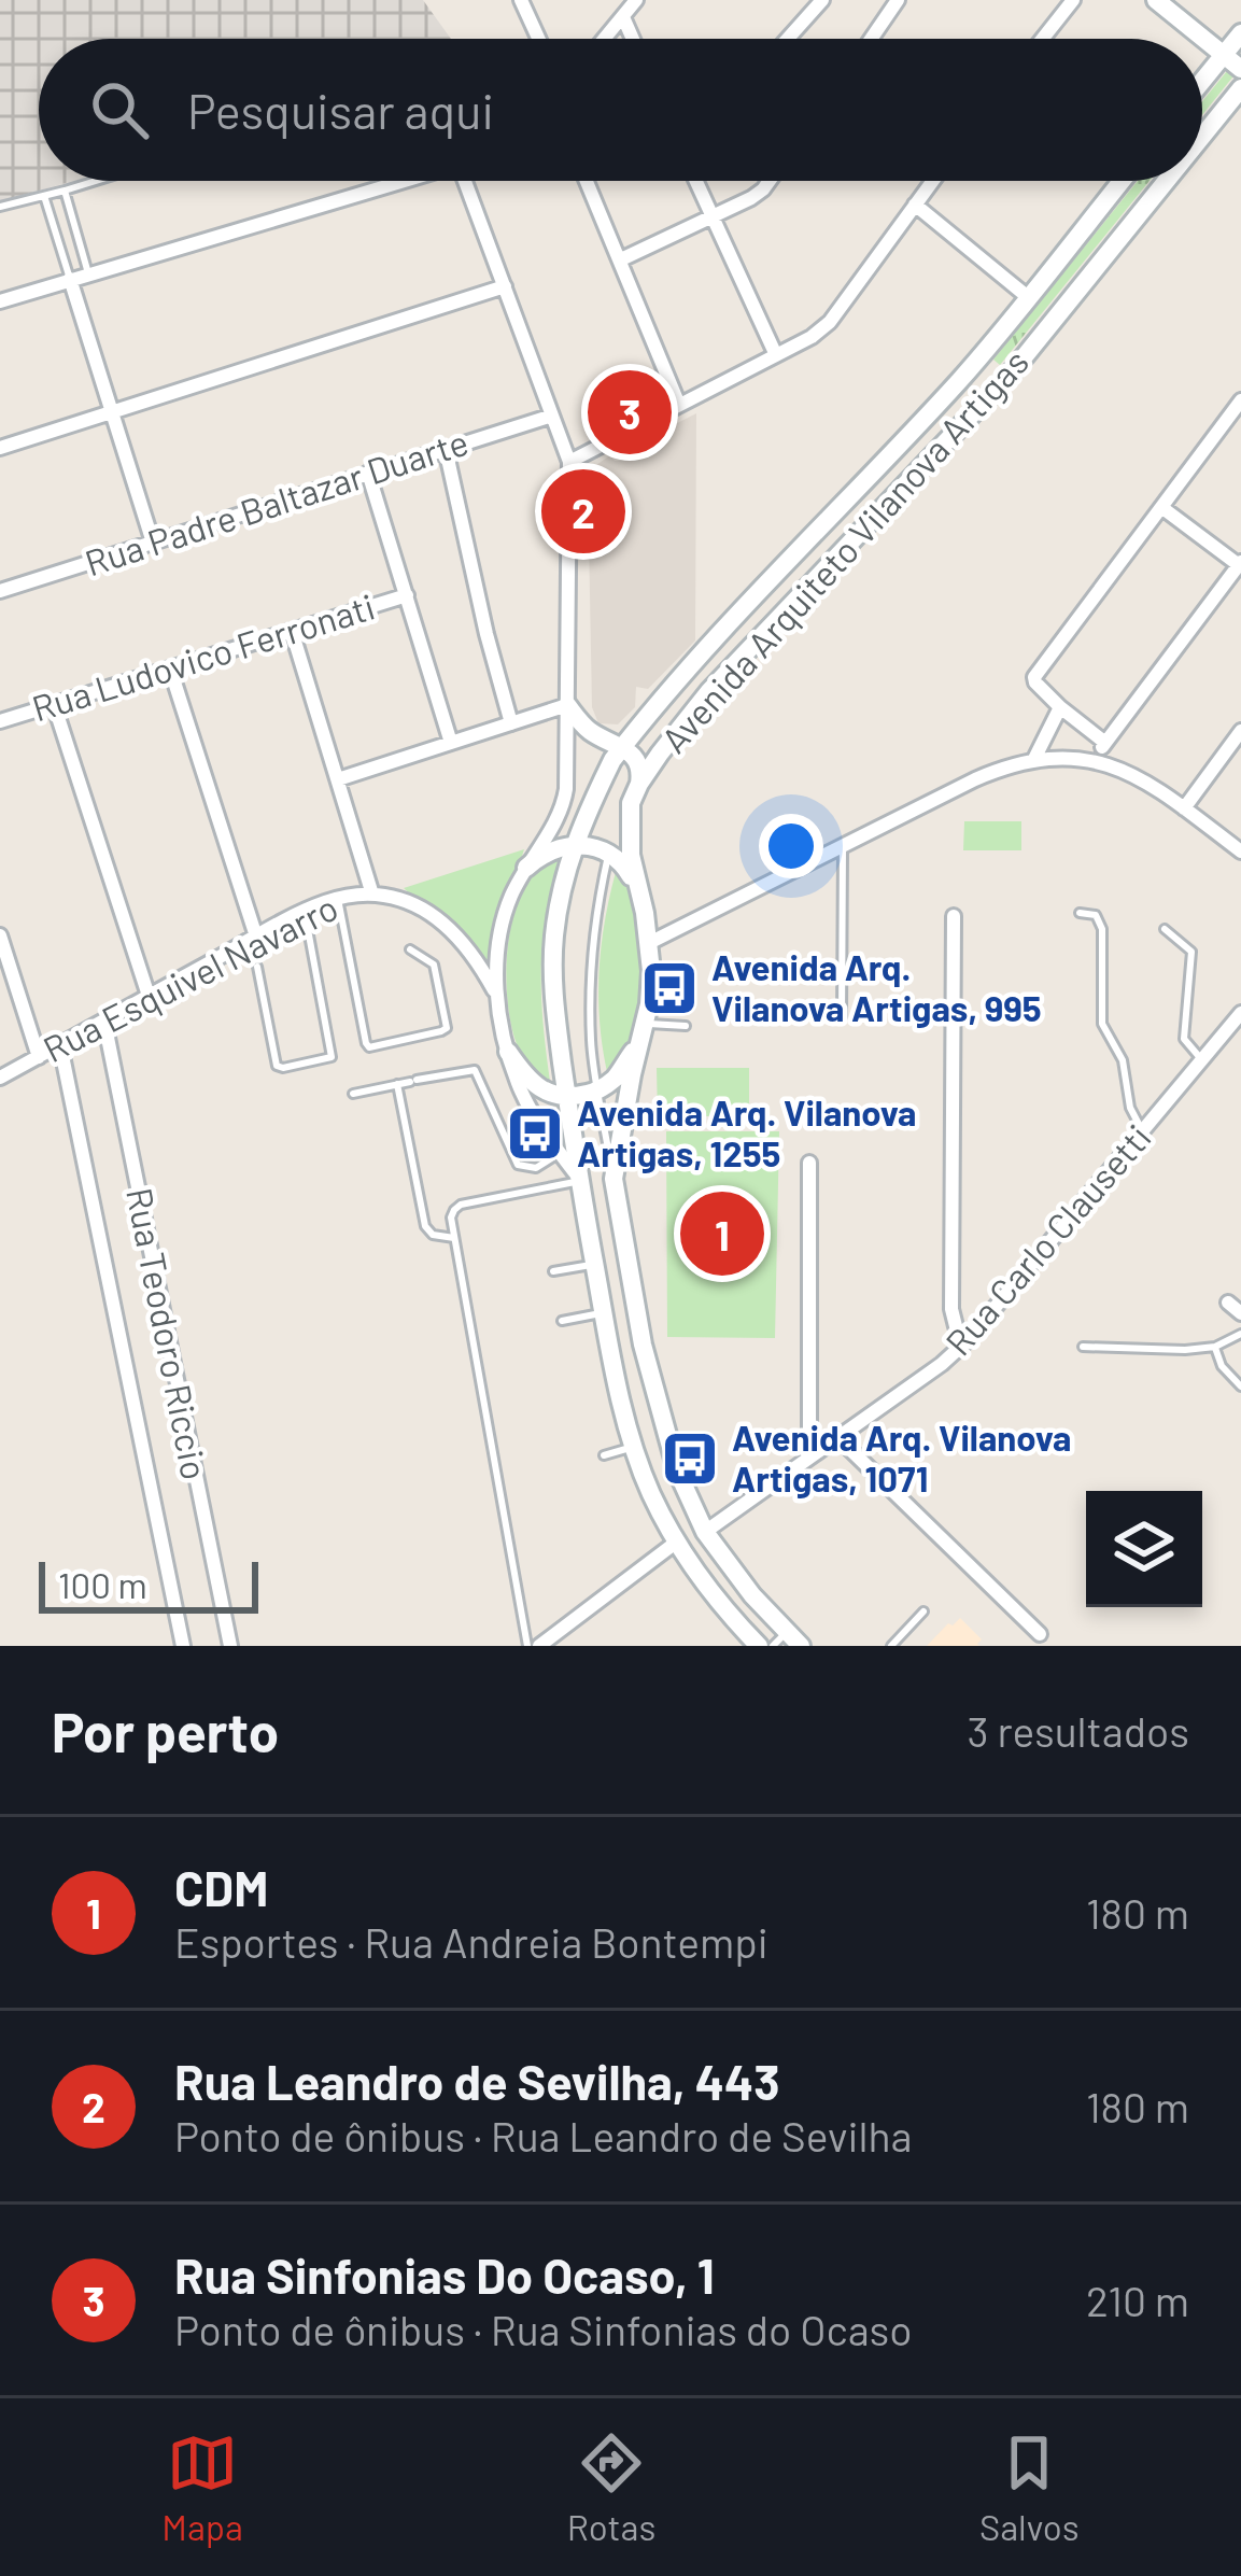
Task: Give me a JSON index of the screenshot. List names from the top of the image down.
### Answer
{
  "streets": {
    "main road": ["Avenida Arquiteto Vilanova Artigas"],
    "street": [
      "Rua Padre Baltazar Duarte",
      "Rua Ludovico Ferronati",
      "Rua Esquivel Navarro",
      "Rua Carlo Clausetti",
      "Rua Teodoro Riccio"
    ]
  },
  "crossings": [
    ["Avenida Arquiteto Vilanova Artigas", "Rua Carlo Clausetti"],
    ["Rua Esquivel Navarro", "Rua Teodoro Riccio"]
  ],
  "places": {
    "bus stop": ["Avenida Arq. Vilanova Artigas, 995", "Avenida Arq. Vilanova Artigas, 1255", "Avenida Arq. Vilanova Artigas, 1071"]
  },
  "scale_bar": "100 m",
  "page": {
    "search": "Pesquisar aqui",
    "pins": ["3", "2", "1"],
    "scale": "100 m",
    "heading": ["Por perto", "3 resultados"],
    "list": [
      {
        "mark": "1",
        "name": "CDM",
        "note": "Esportes · Rua Andreia Bontempi",
        "value": "180 m"
      },
      {
        "mark": "2",
        "name": "Rua Leandro de Sevilha, 443",
        "note": "Ponto de ônibus · Rua Leandro de Sevilha",
        "value": "180 m"
      },
      {
        "mark": "3",
        "name": "Rua Sinfonias Do Ocaso, 1",
        "note": "Ponto de ônibus · Rua Sinfonias do Ocaso",
        "value": "210 m"
      }
    ],
    "nav": ["Mapa", "Rotas", "Salvos"]
  }
}
